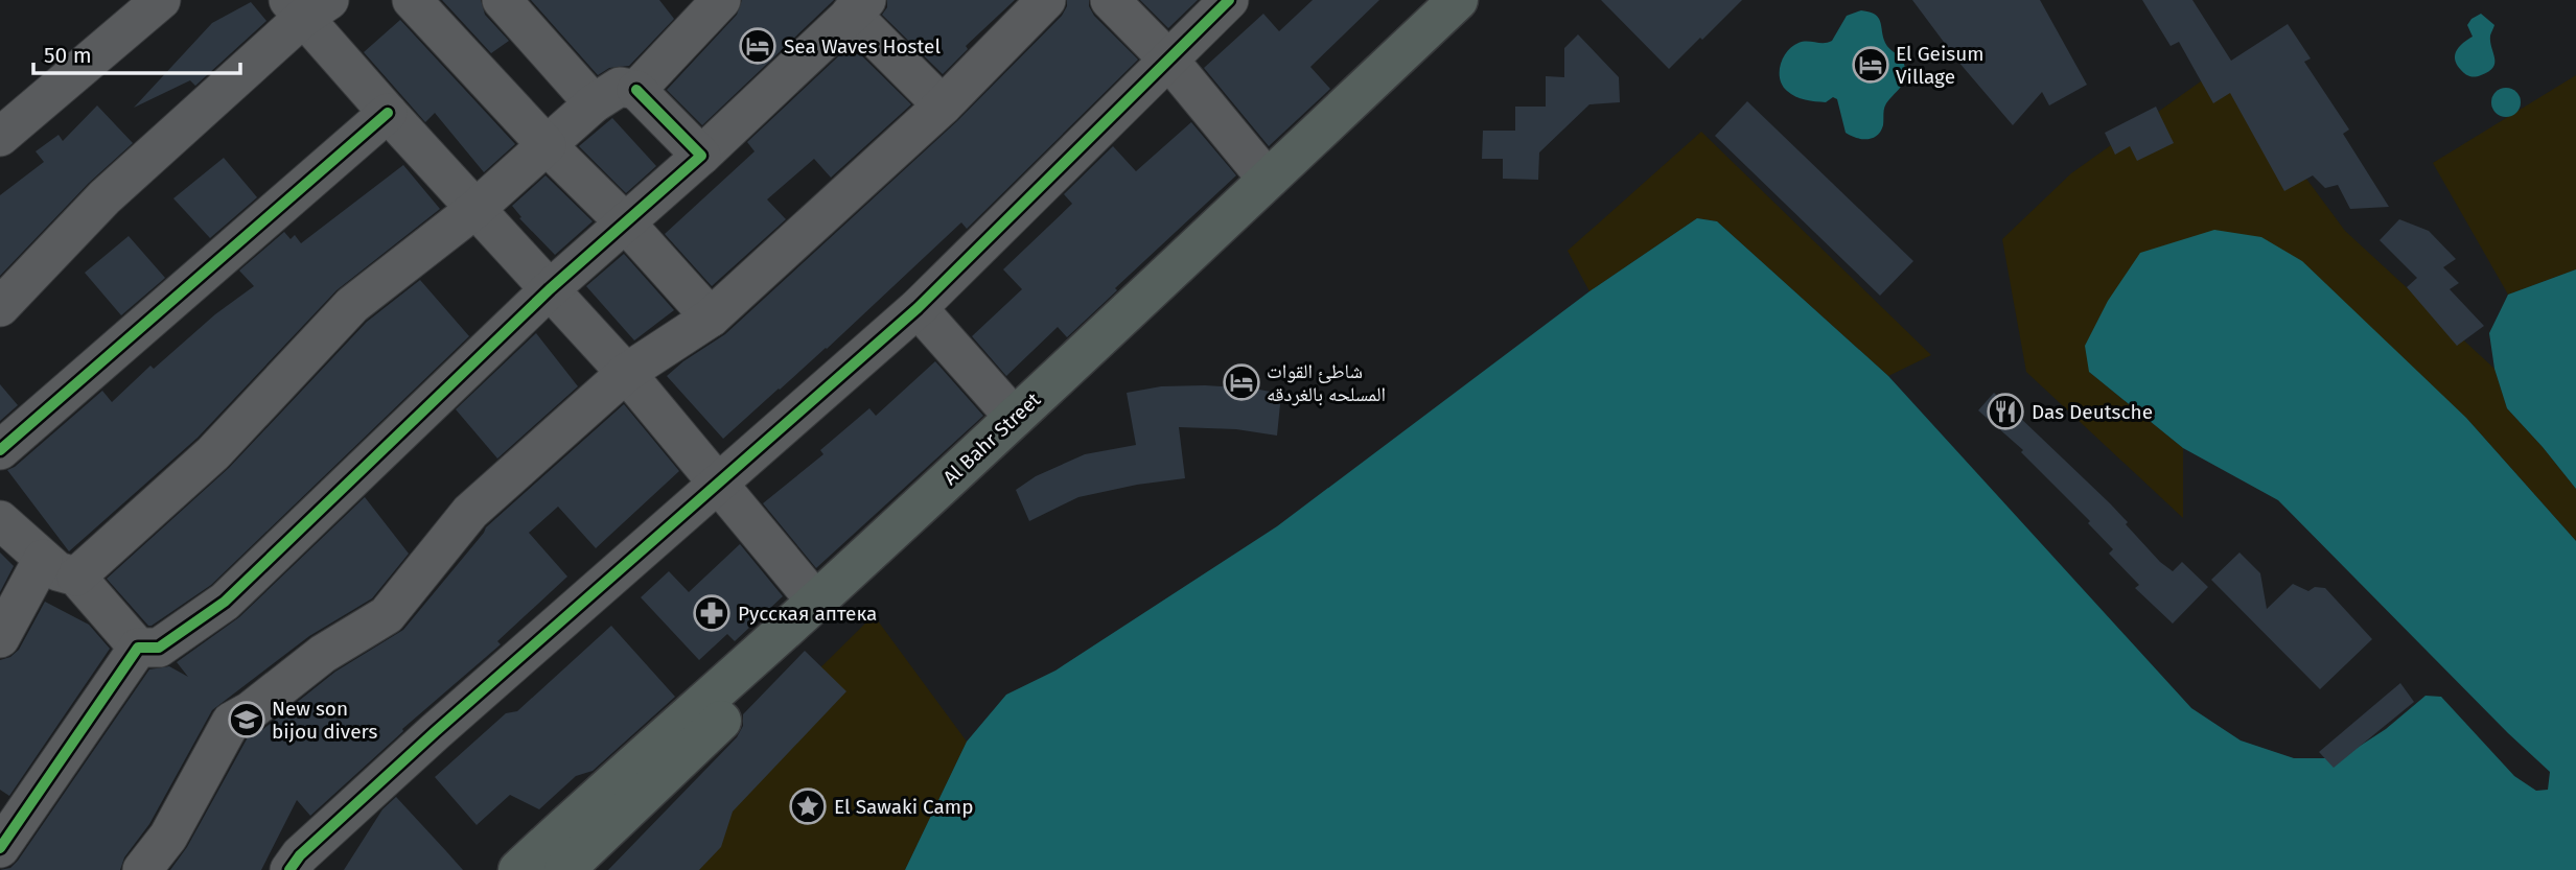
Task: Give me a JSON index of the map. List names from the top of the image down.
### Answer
{
  "streets": {
    "main road": ["Al Bahr Street"]
  },
  "places": {
    "hotel": ["Sea Waves Hostel", "El Geisum Village", "شاطئ القوات المسلحه بالغردقه"],
    "restaurant": ["Das Deutsche"],
    "pharmacy": ["Русская аптека"],
    "school or university": ["New son bijou divers"],
    "place": ["El Sawaki Camp"]
  },
  "scale_bar": "50 m"
}
